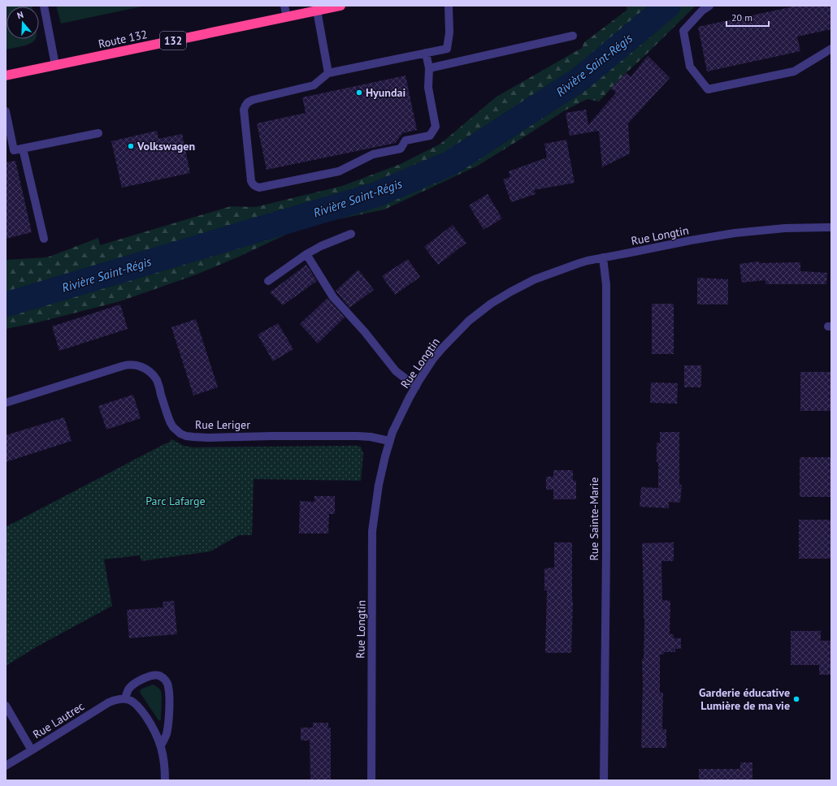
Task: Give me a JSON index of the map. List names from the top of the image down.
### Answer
{
  "streets": {
    "highway": ["Route 132", "132"],
    "street": [
      "Rue Longtin",
      "Rue Leriger",
      "Rue Sainte-Marie",
      "Rue Lautrec"
    ]
  },
  "crossings": [
    ["Rue Longtin", "Rue Leriger"],
    ["Rue Longtin", "Rue Sainte-Marie"]
  ],
  "water": ["Rivière Saint-Régis"],
  "parks": ["Parc Lafarge"],
  "places": ["Hyundai", "Volkswagen", "Garderie éducative Lumière de ma vie"],
  "scale_bar": "20 m",
  "north": "top"
}
